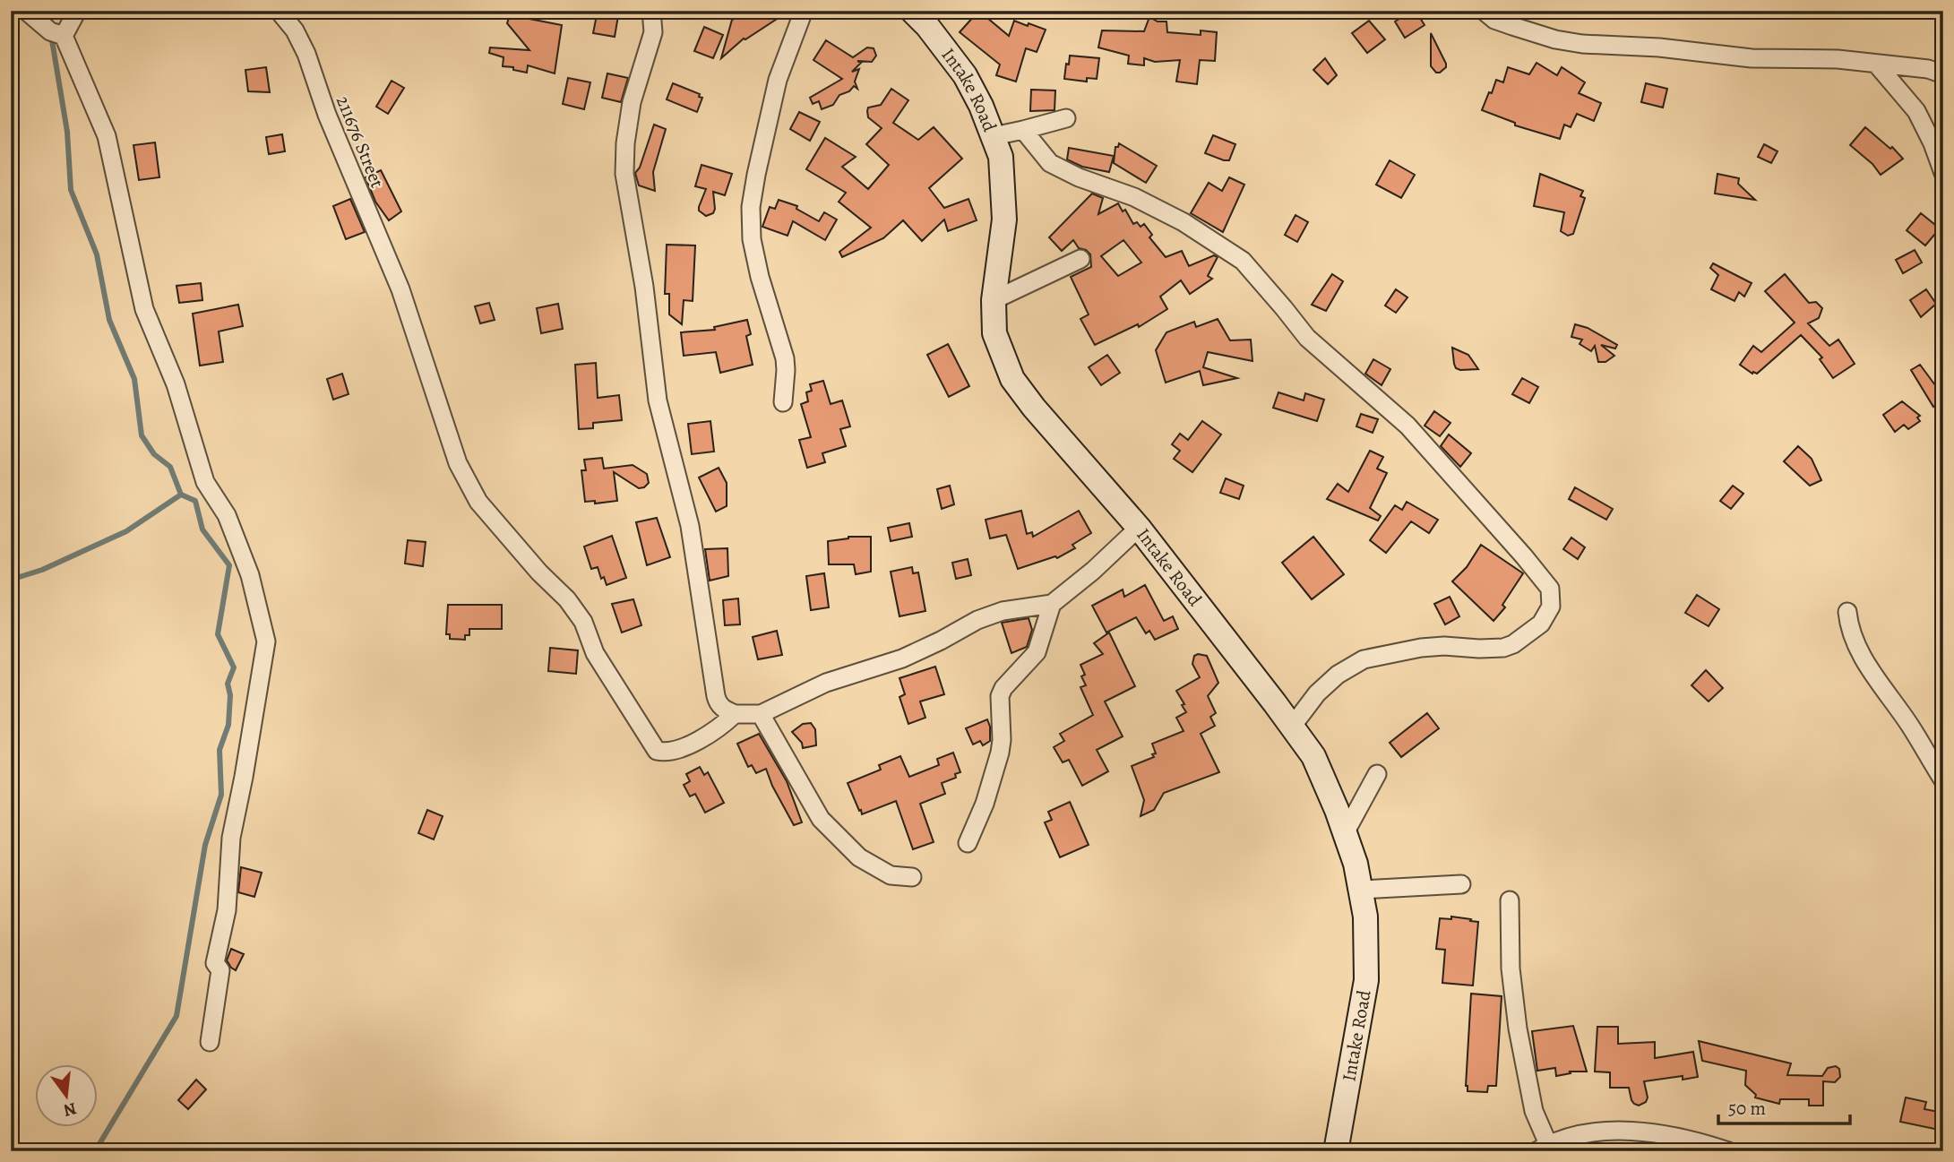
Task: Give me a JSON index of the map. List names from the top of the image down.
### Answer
{
  "streets": {
    "street": ["Intake Road", "211676 Street"]
  },
  "scale_bar": "50 m",
  "north": "bottom"
}
